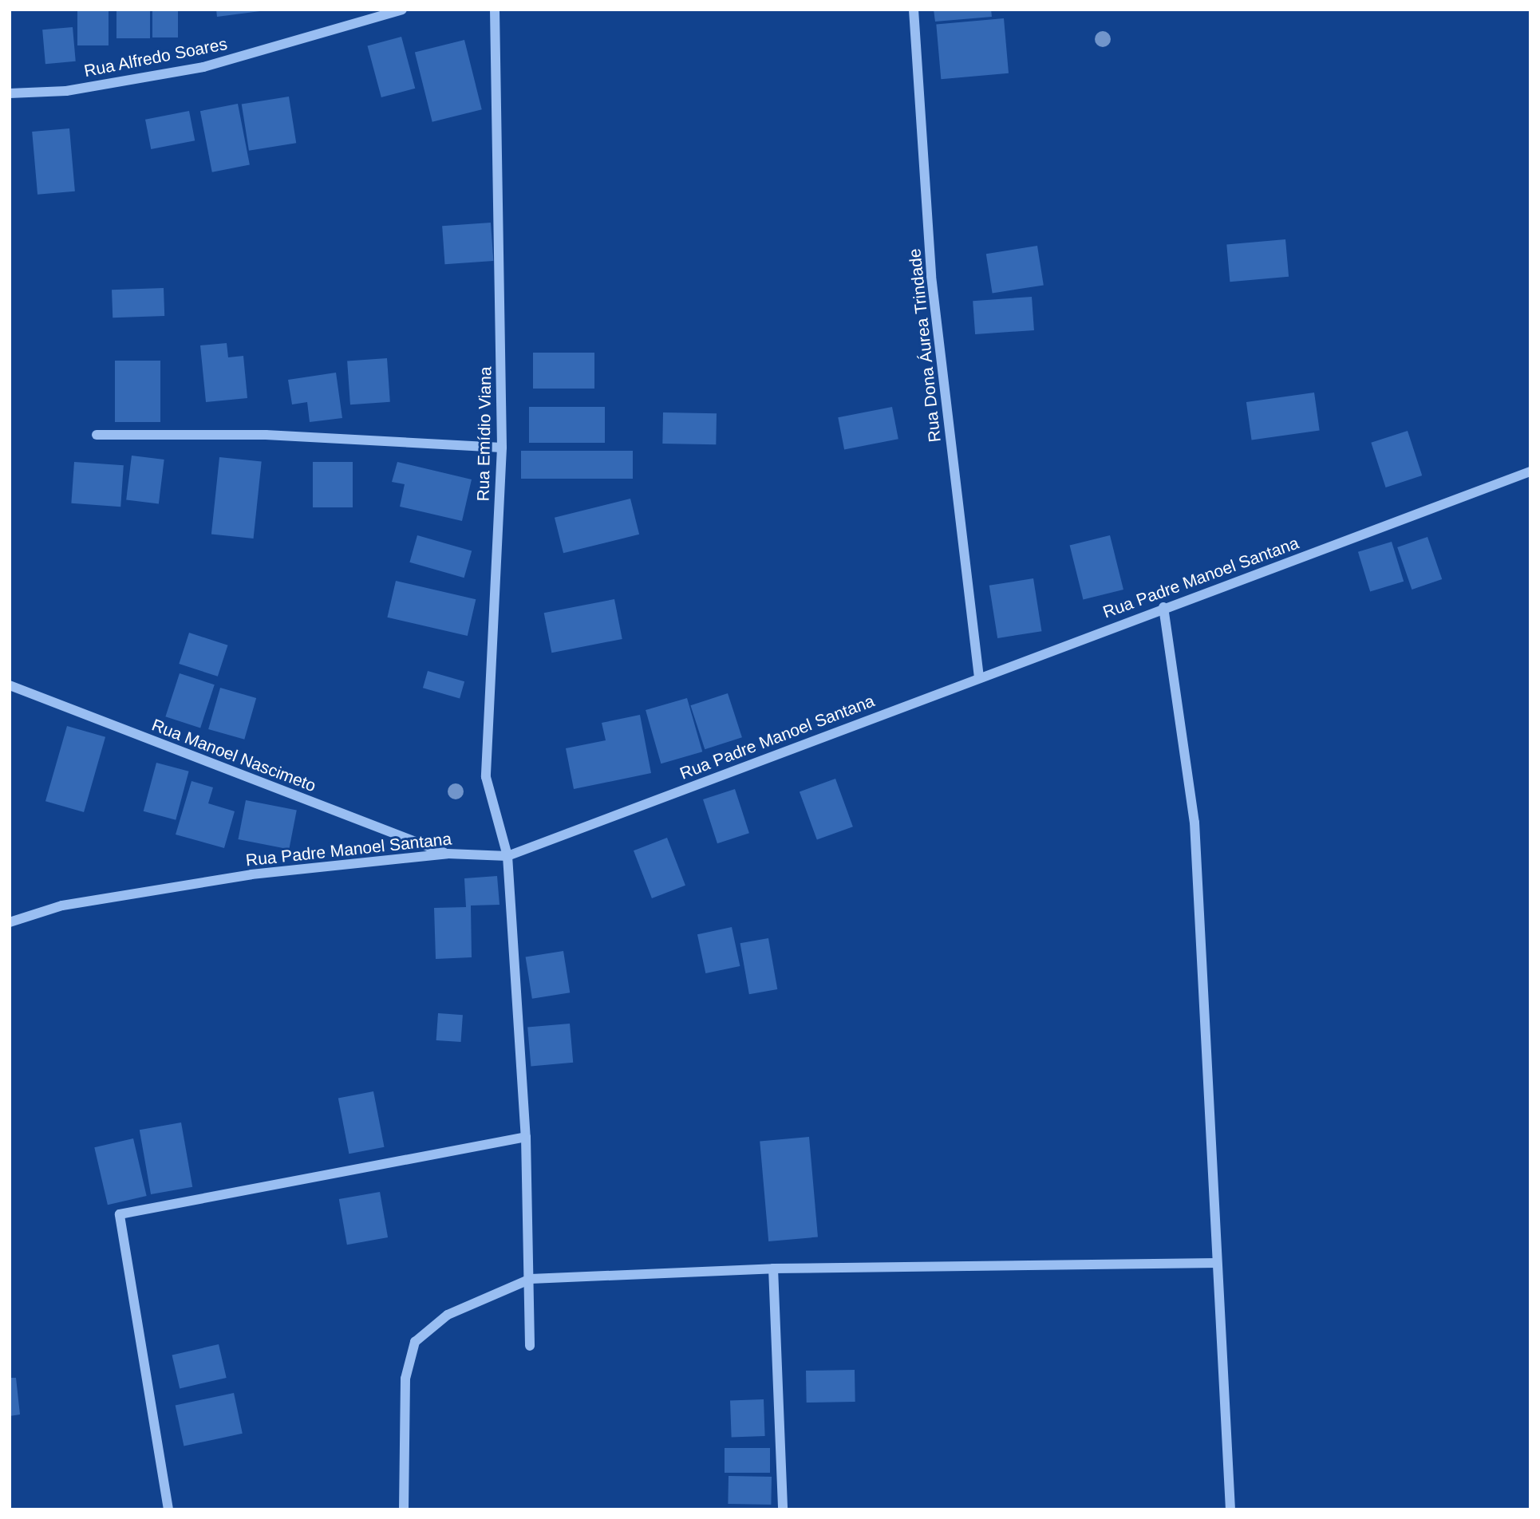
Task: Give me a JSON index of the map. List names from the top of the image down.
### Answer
{
  "streets": {
    "street": [
      "Rua Alfredo Soares",
      "Rua Dona Áurea Trindade",
      "Rua Emídio Viana",
      "Rua Padre Manoel Santana",
      "Rua Manoel Nascimeto"
    ]
  },
  "crossings": [
    ["Rua Dona Áurea Trindade", "Rua Padre Manoel Santana"],
    ["Rua Emídio Viana", "Rua Padre Manoel Santana"],
    ["Rua Padre Manoel Santana", "Rua Manoel Nascimeto"]
  ]
}
